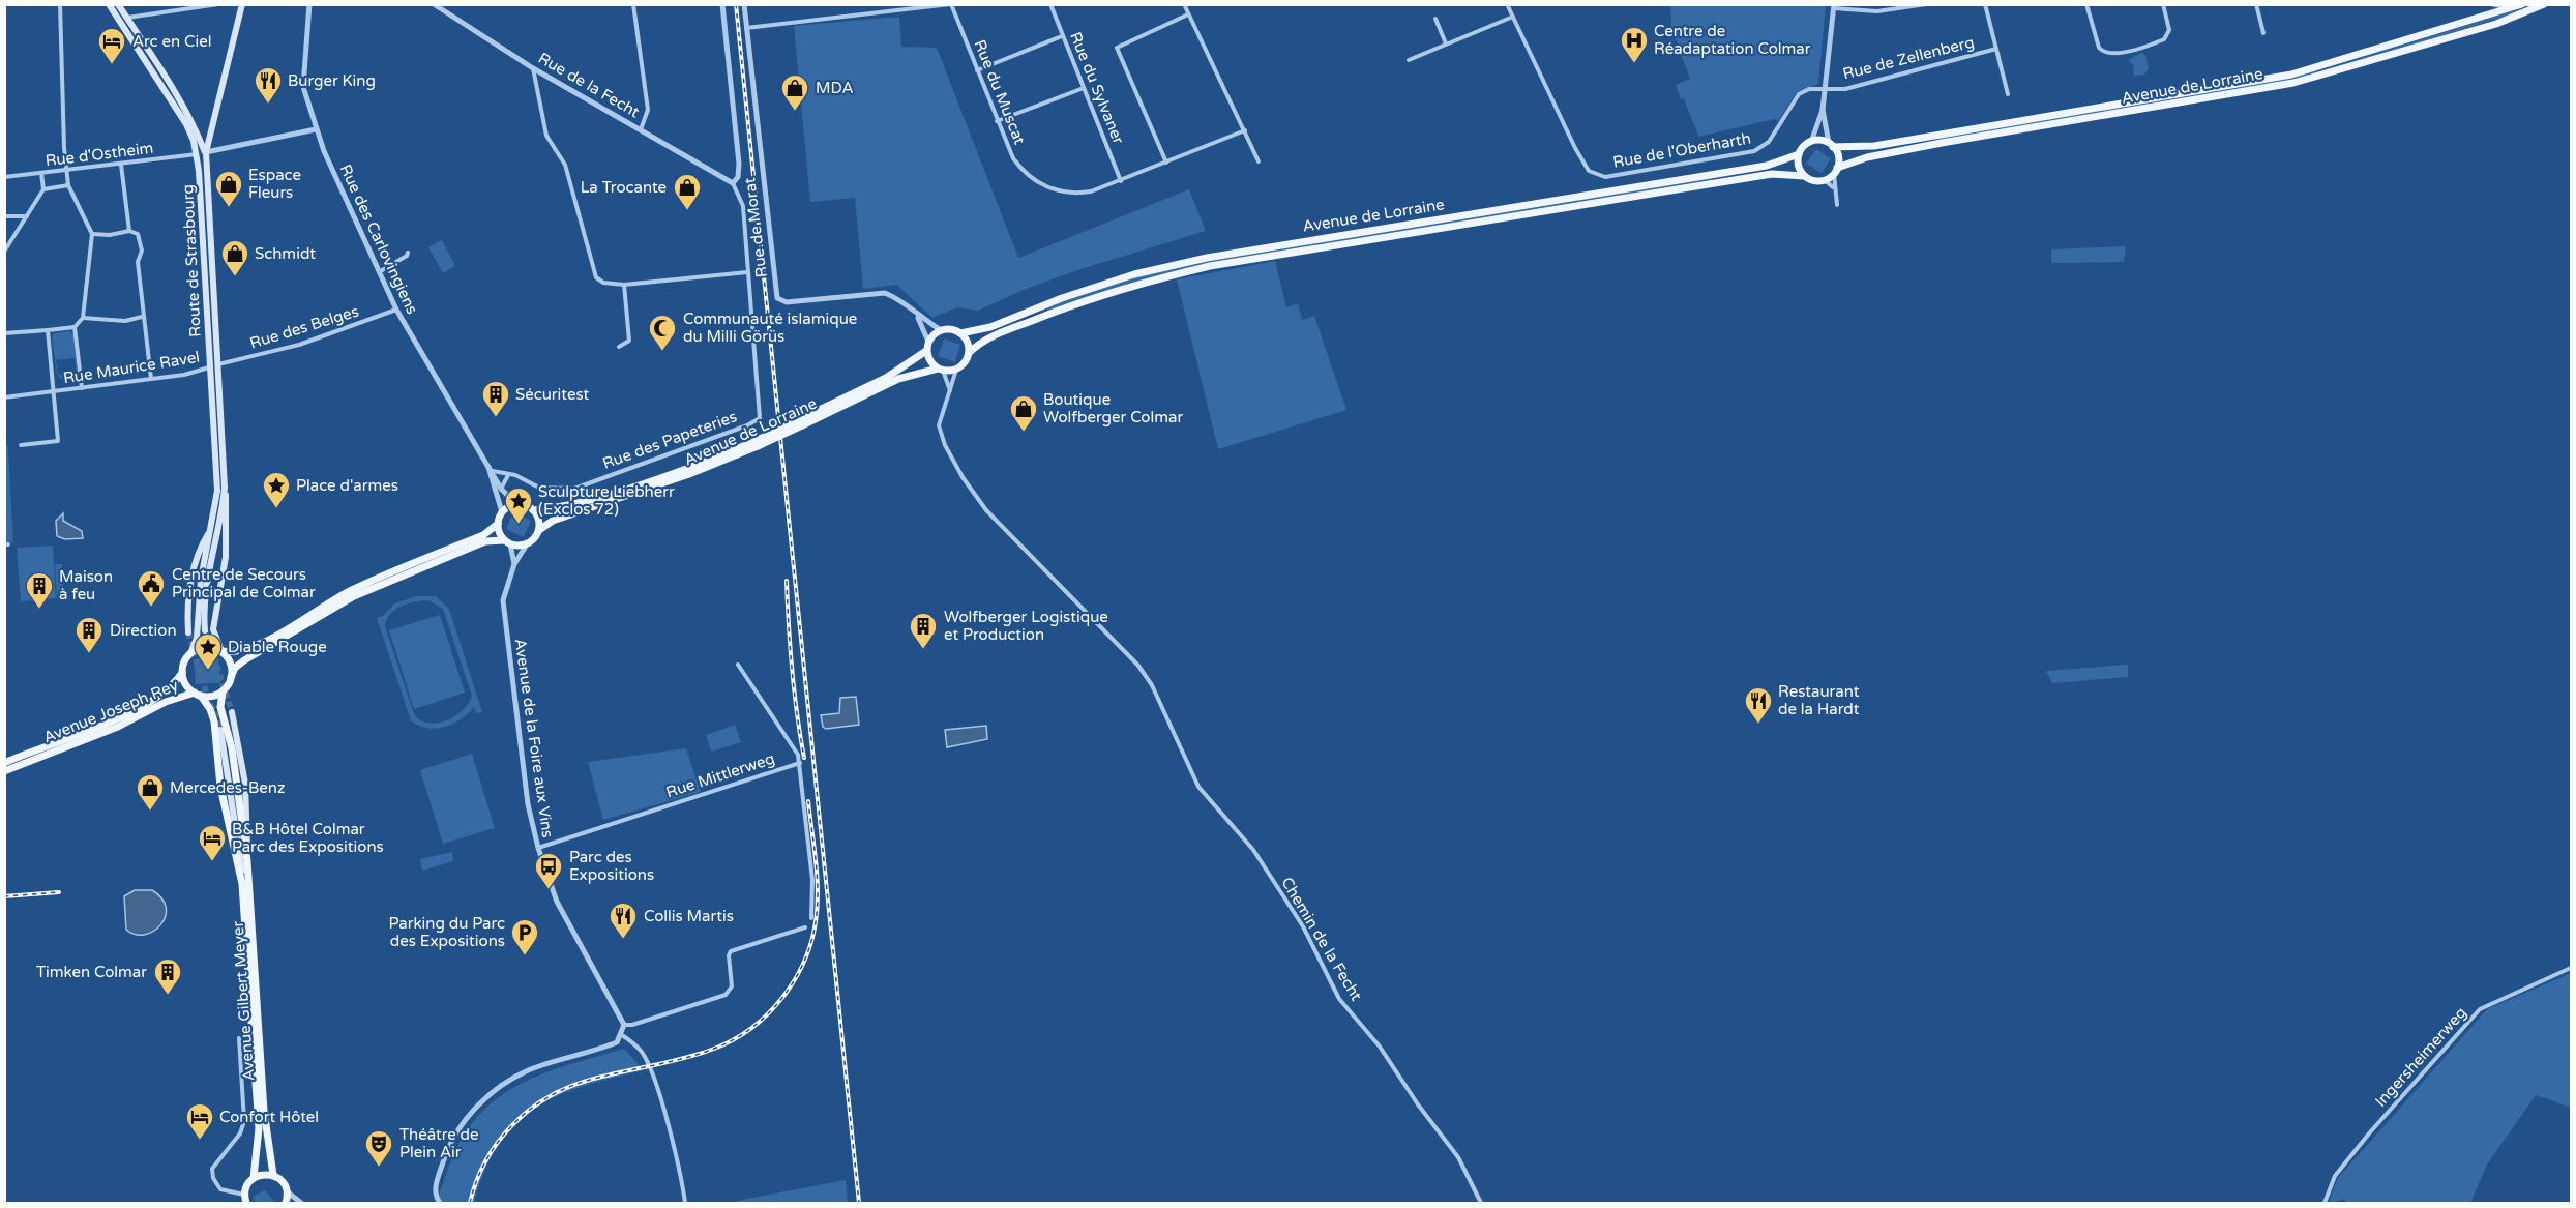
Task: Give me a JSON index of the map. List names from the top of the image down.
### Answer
{
  "streets": {
    "main road": [
      "Avenue de Lorraine",
      "Route de Strasbourg",
      "Avenue Joseph Rey",
      "Avenue Gilbert Meyer"
    ],
    "street": [
      "Rue de Zellenberg",
      "Rue de la Fecht",
      "Rue du Sylvaner",
      "Rue du Muscat",
      "Rue de l'Oberharth",
      "Rue d'Ostheim",
      "Rue de Morat",
      "Rue des Carlovingiens",
      "Rue des Belges",
      "Rue Maurice Ravel",
      "Rue des Papeteries",
      "Avenue de la Foire aux Vins",
      "Rue Mittlerweg",
      "Chemin de la Fecht",
      "Ingersheimerweg"
    ]
  },
  "crossings": [
    ["Rue de Zellenberg", "Rue de l'Oberharth"],
    ["Rue de la Fecht", "Rue des Papeteries"],
    ["Avenue de Lorraine", "Rue de Morat"],
    ["Avenue de Lorraine", "Rue des Carlovingiens"],
    ["Avenue de Lorraine", "Avenue de la Foire aux Vins"],
    ["Avenue de Lorraine", "Chemin de la Fecht"],
    ["Rue du Sylvaner", "Rue du Muscat"],
    ["Rue d'Ostheim", "Route de Strasbourg"],
    ["Rue de Morat", "Chemin de la Fecht"],
    ["Rue des Carlovingiens", "Rue des Belges"],
    ["Rue des Carlovingiens", "Rue des Papeteries"],
    ["Rue des Carlovingiens", "Avenue de la Foire aux Vins"],
    ["Route de Strasbourg", "Rue des Belges"],
    ["Route de Strasbourg", "Rue Maurice Ravel"],
    ["Route de Strasbourg", "Avenue Joseph Rey"],
    ["Route de Strasbourg", "Avenue Gilbert Meyer"],
    ["Avenue Joseph Rey", "Avenue Gilbert Meyer"],
    ["Avenue de la Foire aux Vins", "Rue Mittlerweg"]
  ],
  "places": {
    "hospital": ["Centre de Réadaptation Colmar"],
    "hotel": ["Arc en Ciel", "B&B Hôtel Colmar Parc des Expositions", "Confort Hôtel"],
    "restaurant": ["Burger King", "Restaurant de la Hardt", "Collis Martis"],
    "shop": [
      "MDA",
      "Espace Fleurs",
      "La Trocante",
      "Schmidt",
      "Boutique Wolfberger Colmar",
      "Mercedes-Benz"
    ],
    "mosque": ["Communauté islamique du Milli Görüs"],
    "building": [
      "Sécuritest",
      "Maison à feu",
      "Wolfberger Logistique et Production",
      "Direction",
      "Timken Colmar"
    ],
    "place": ["Place d'armes", "Sculpture Liebherr (Exclos 72)", "Diable Rouge"],
    "public building": ["Centre de Secours Principal de Colmar"],
    "bus stop": ["Parc des Expositions"],
    "parking": ["Parking du Parc des Expositions"],
    "theatre": ["Théâtre de Plein Air"]
  }
}
